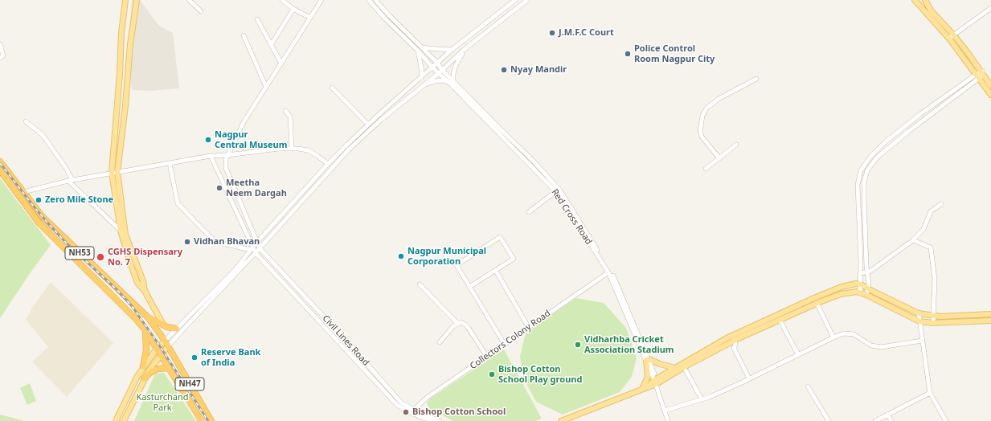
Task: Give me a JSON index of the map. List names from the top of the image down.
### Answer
{
  "streets": {
    "highway": ["NH53", "NH47"],
    "street": ["Red Cross Road", "Collectors Colony Road", "Civil Lines Road"]
  },
  "crossings": [
    ["Red Cross Road", "Collectors Colony Road"],
    ["NH53", "NH47"],
    ["Collectors Colony Road", "Civil Lines Road"]
  ],
  "parks": ["Kasturchand Park"],
  "places": [
    "J.M.F.C Court",
    "Police Control Room Nagpur City",
    "Nyay Mandir",
    "Nagpur Central Museum",
    "Meetha Neem Dargah",
    "Zero Mile Stone",
    "Vidhan Bhavan",
    "Nagpur Municipal Corporation",
    "CGHS Dispensary No. 7",
    "Vidharhba Cricket Association Stadium",
    "Reserve Bank of India",
    "Bishop Cotton School Play ground",
    "Bishop Cotton School"
  ]
}
